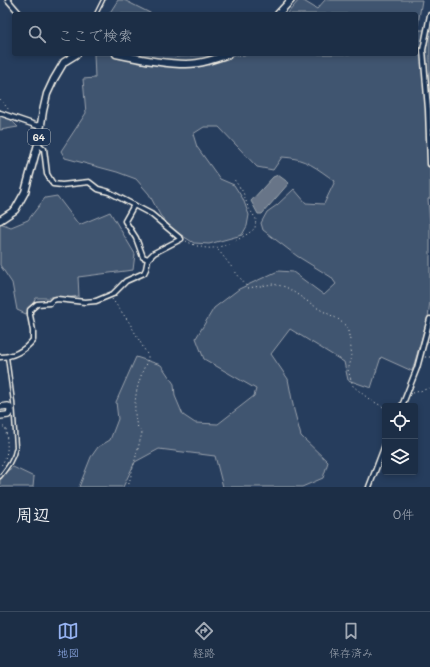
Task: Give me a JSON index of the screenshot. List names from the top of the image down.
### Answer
{
  "streets": {
    "main road": ["64"]
  },
  "page": {
    "search": "ここで検索",
    "heading": ["周辺", "0件"],
    "nav": ["地図", "経路", "保存済み"]
  }
}
